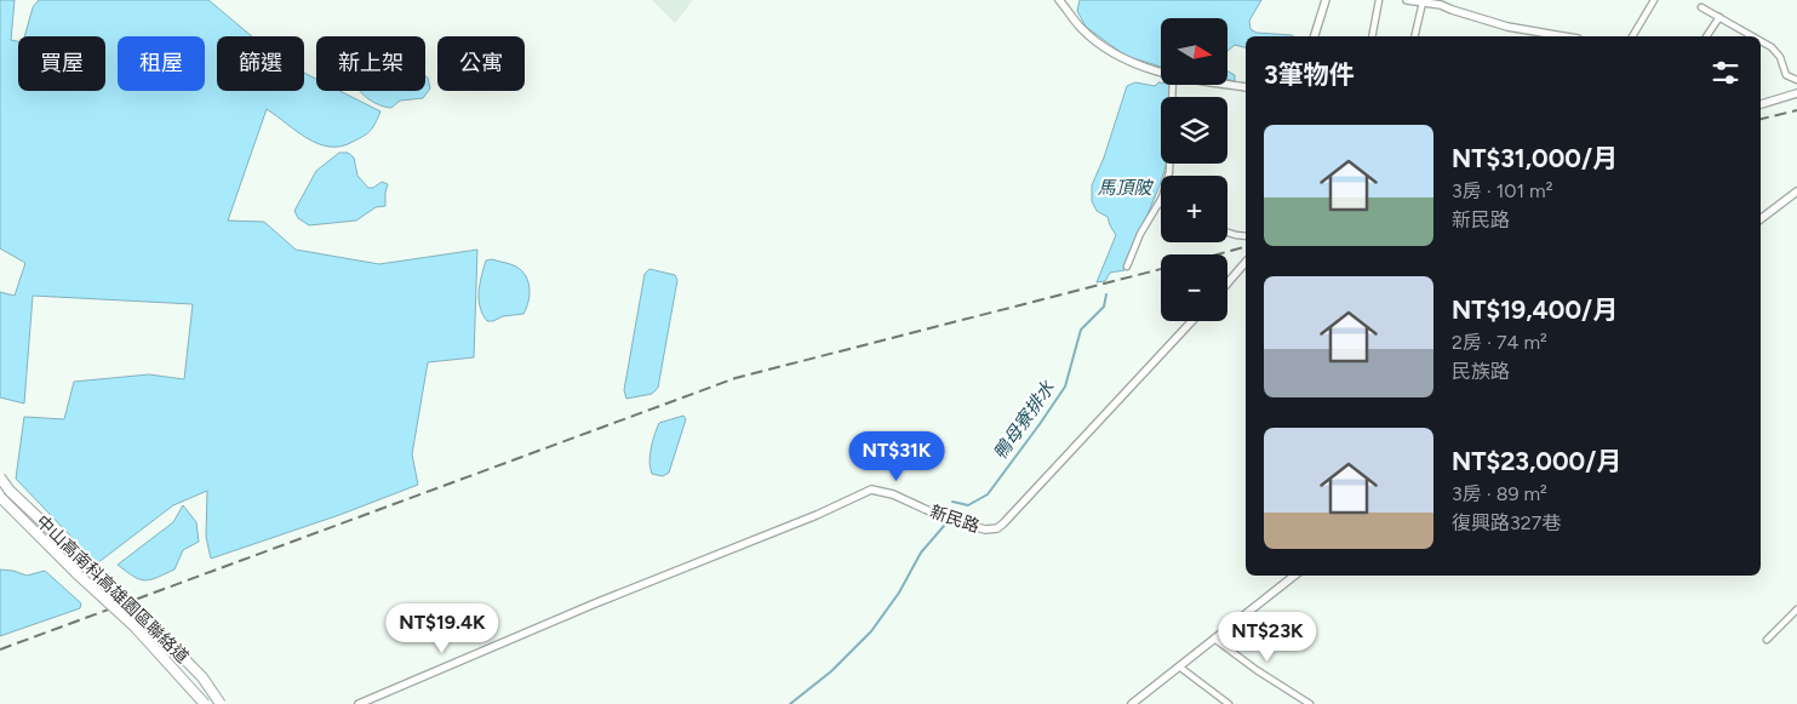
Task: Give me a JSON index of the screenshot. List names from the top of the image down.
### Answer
{
  "streets": {
    "highway": ["中山高南科高雄園區聯絡道"],
    "street": ["新民路"]
  },
  "water": ["馬頂陂", "鴨母寮排水"],
  "north": "right",
  "page": {
    "map_buttons": ["+", "−"],
    "chip": [
      "買屋",
      "租屋",
      "篩選",
      "新上架",
      "公寓"
    ],
    "heading": "3筆物件",
    "list": [
      {
        "name": "NT$31,000/月",
        "note": "3房 · 101 m² · 新民路"
      },
      {
        "name": "NT$19,400/月",
        "note": "2房 · 74 m² · 民族路"
      },
      {
        "name": "NT$23,000/月",
        "note": "3房 · 89 m² · 復興路327巷"
      }
    ],
    "price": ["NT$31K", "NT$19.4K", "NT$23K"]
  }
}
